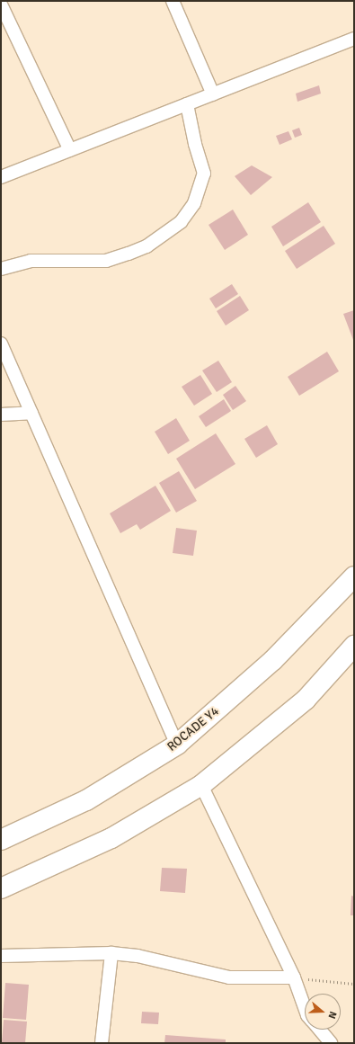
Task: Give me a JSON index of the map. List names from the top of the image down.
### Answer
{
  "streets": {
    "highway": ["ROCADE Y4"]
  },
  "north": "right"
}
